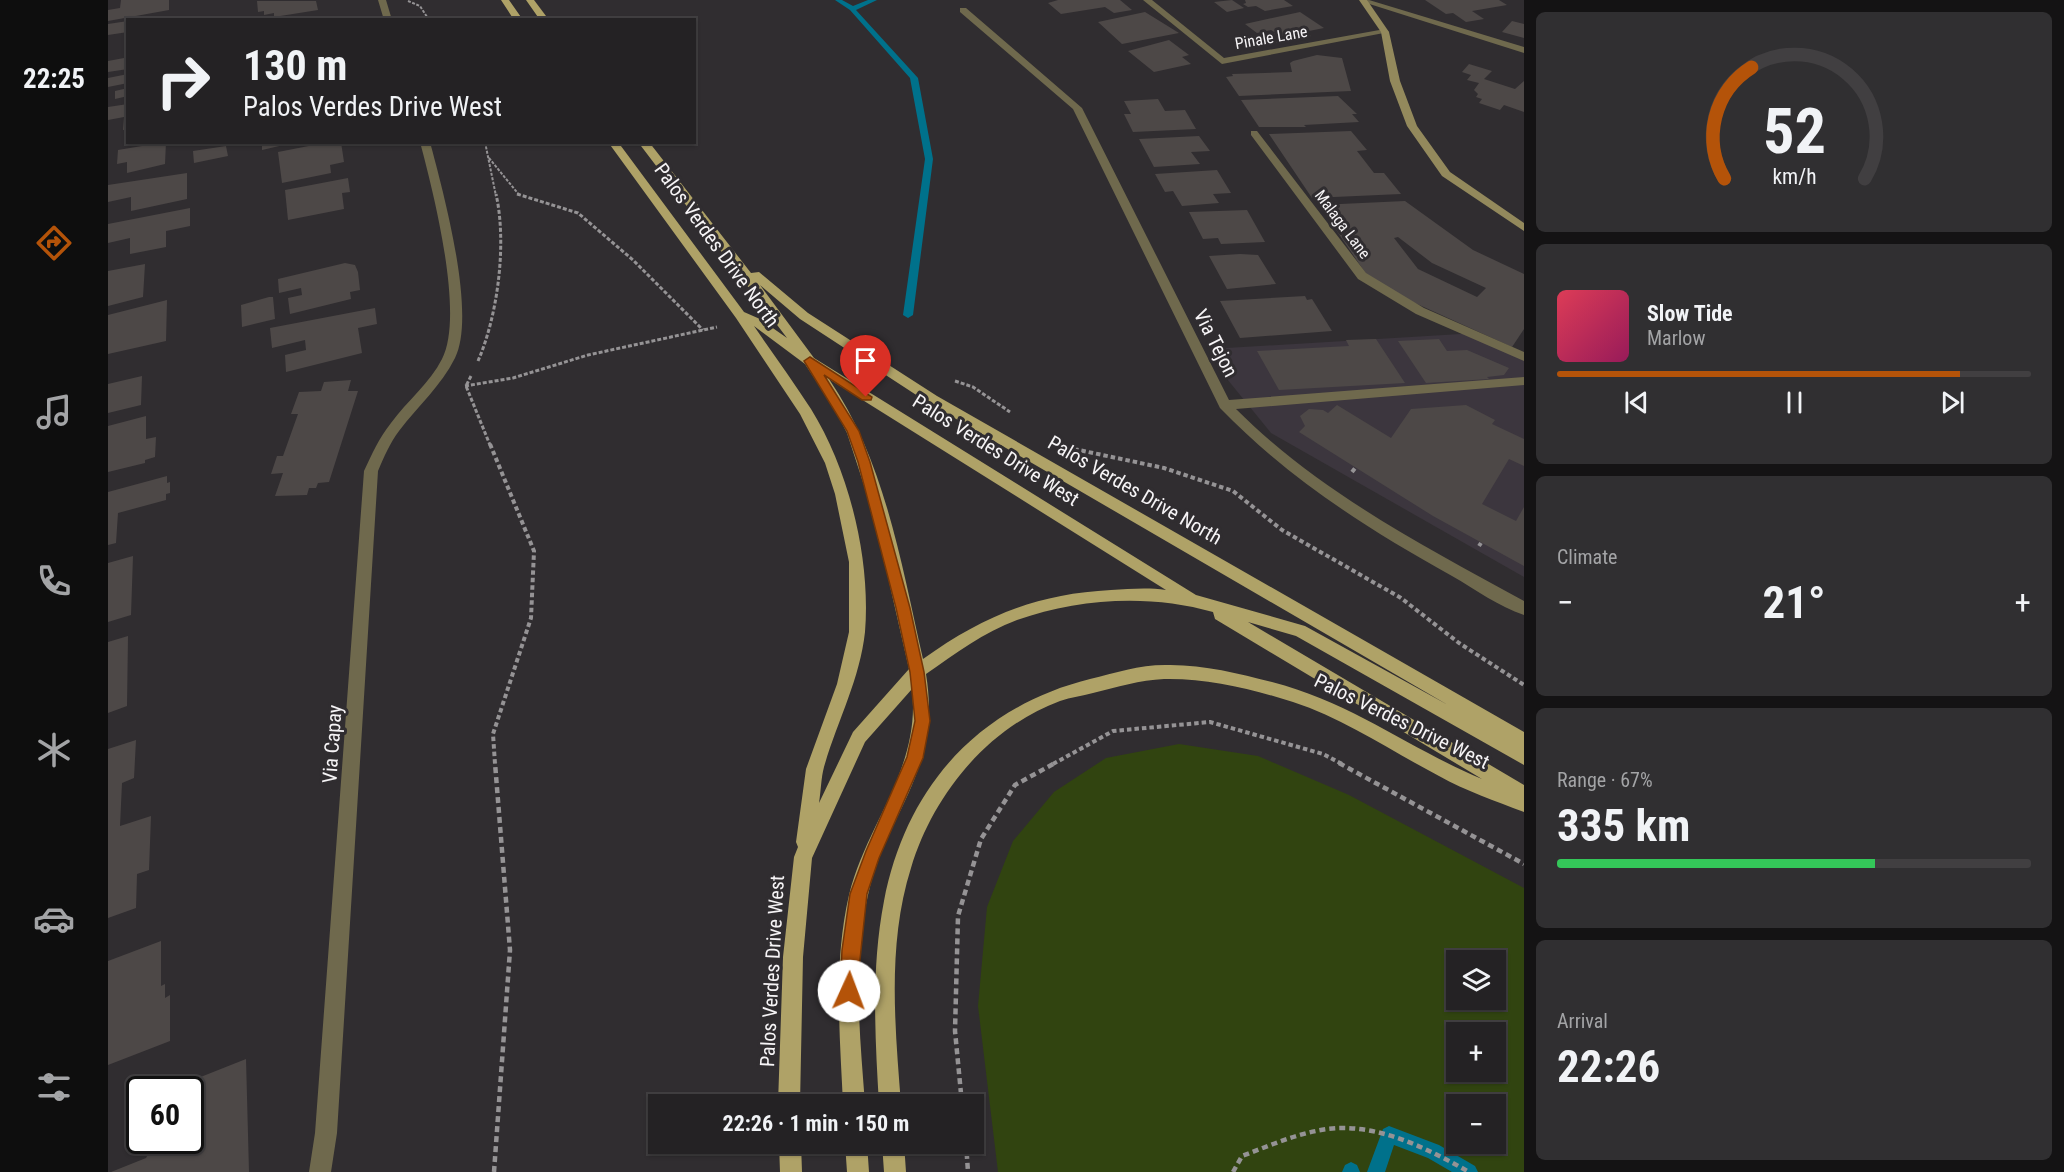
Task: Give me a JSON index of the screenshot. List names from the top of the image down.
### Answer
{
  "streets": {
    "main road": ["Palos Verdes Drive North", "Palos Verdes Drive West"],
    "street": [
      "Pinale Lane",
      "Malaga Lane",
      "Via Tejon",
      "Via Capay"
    ]
  },
  "crossings": [
    ["Palos Verdes Drive North", "Palos Verdes Drive West"]
  ],
  "page": {
    "tabs": "22:25",
    "turn": ["130 m", "Palos Verdes Drive West"],
    "song": ["Slow Tide", "Marlow"],
    "tile": [
      "Climate",
      ["Range · 67%", "335 km"],
      ["Arrival", "22:26"]
    ],
    "heat": ["−", "21°", "+"],
    "map_buttons": ["+", "−"],
    "limit": "60",
    "trip": "22:26 · 1 min · 150 m",
    "gauge": ["52", "km/h"]
  }
}
